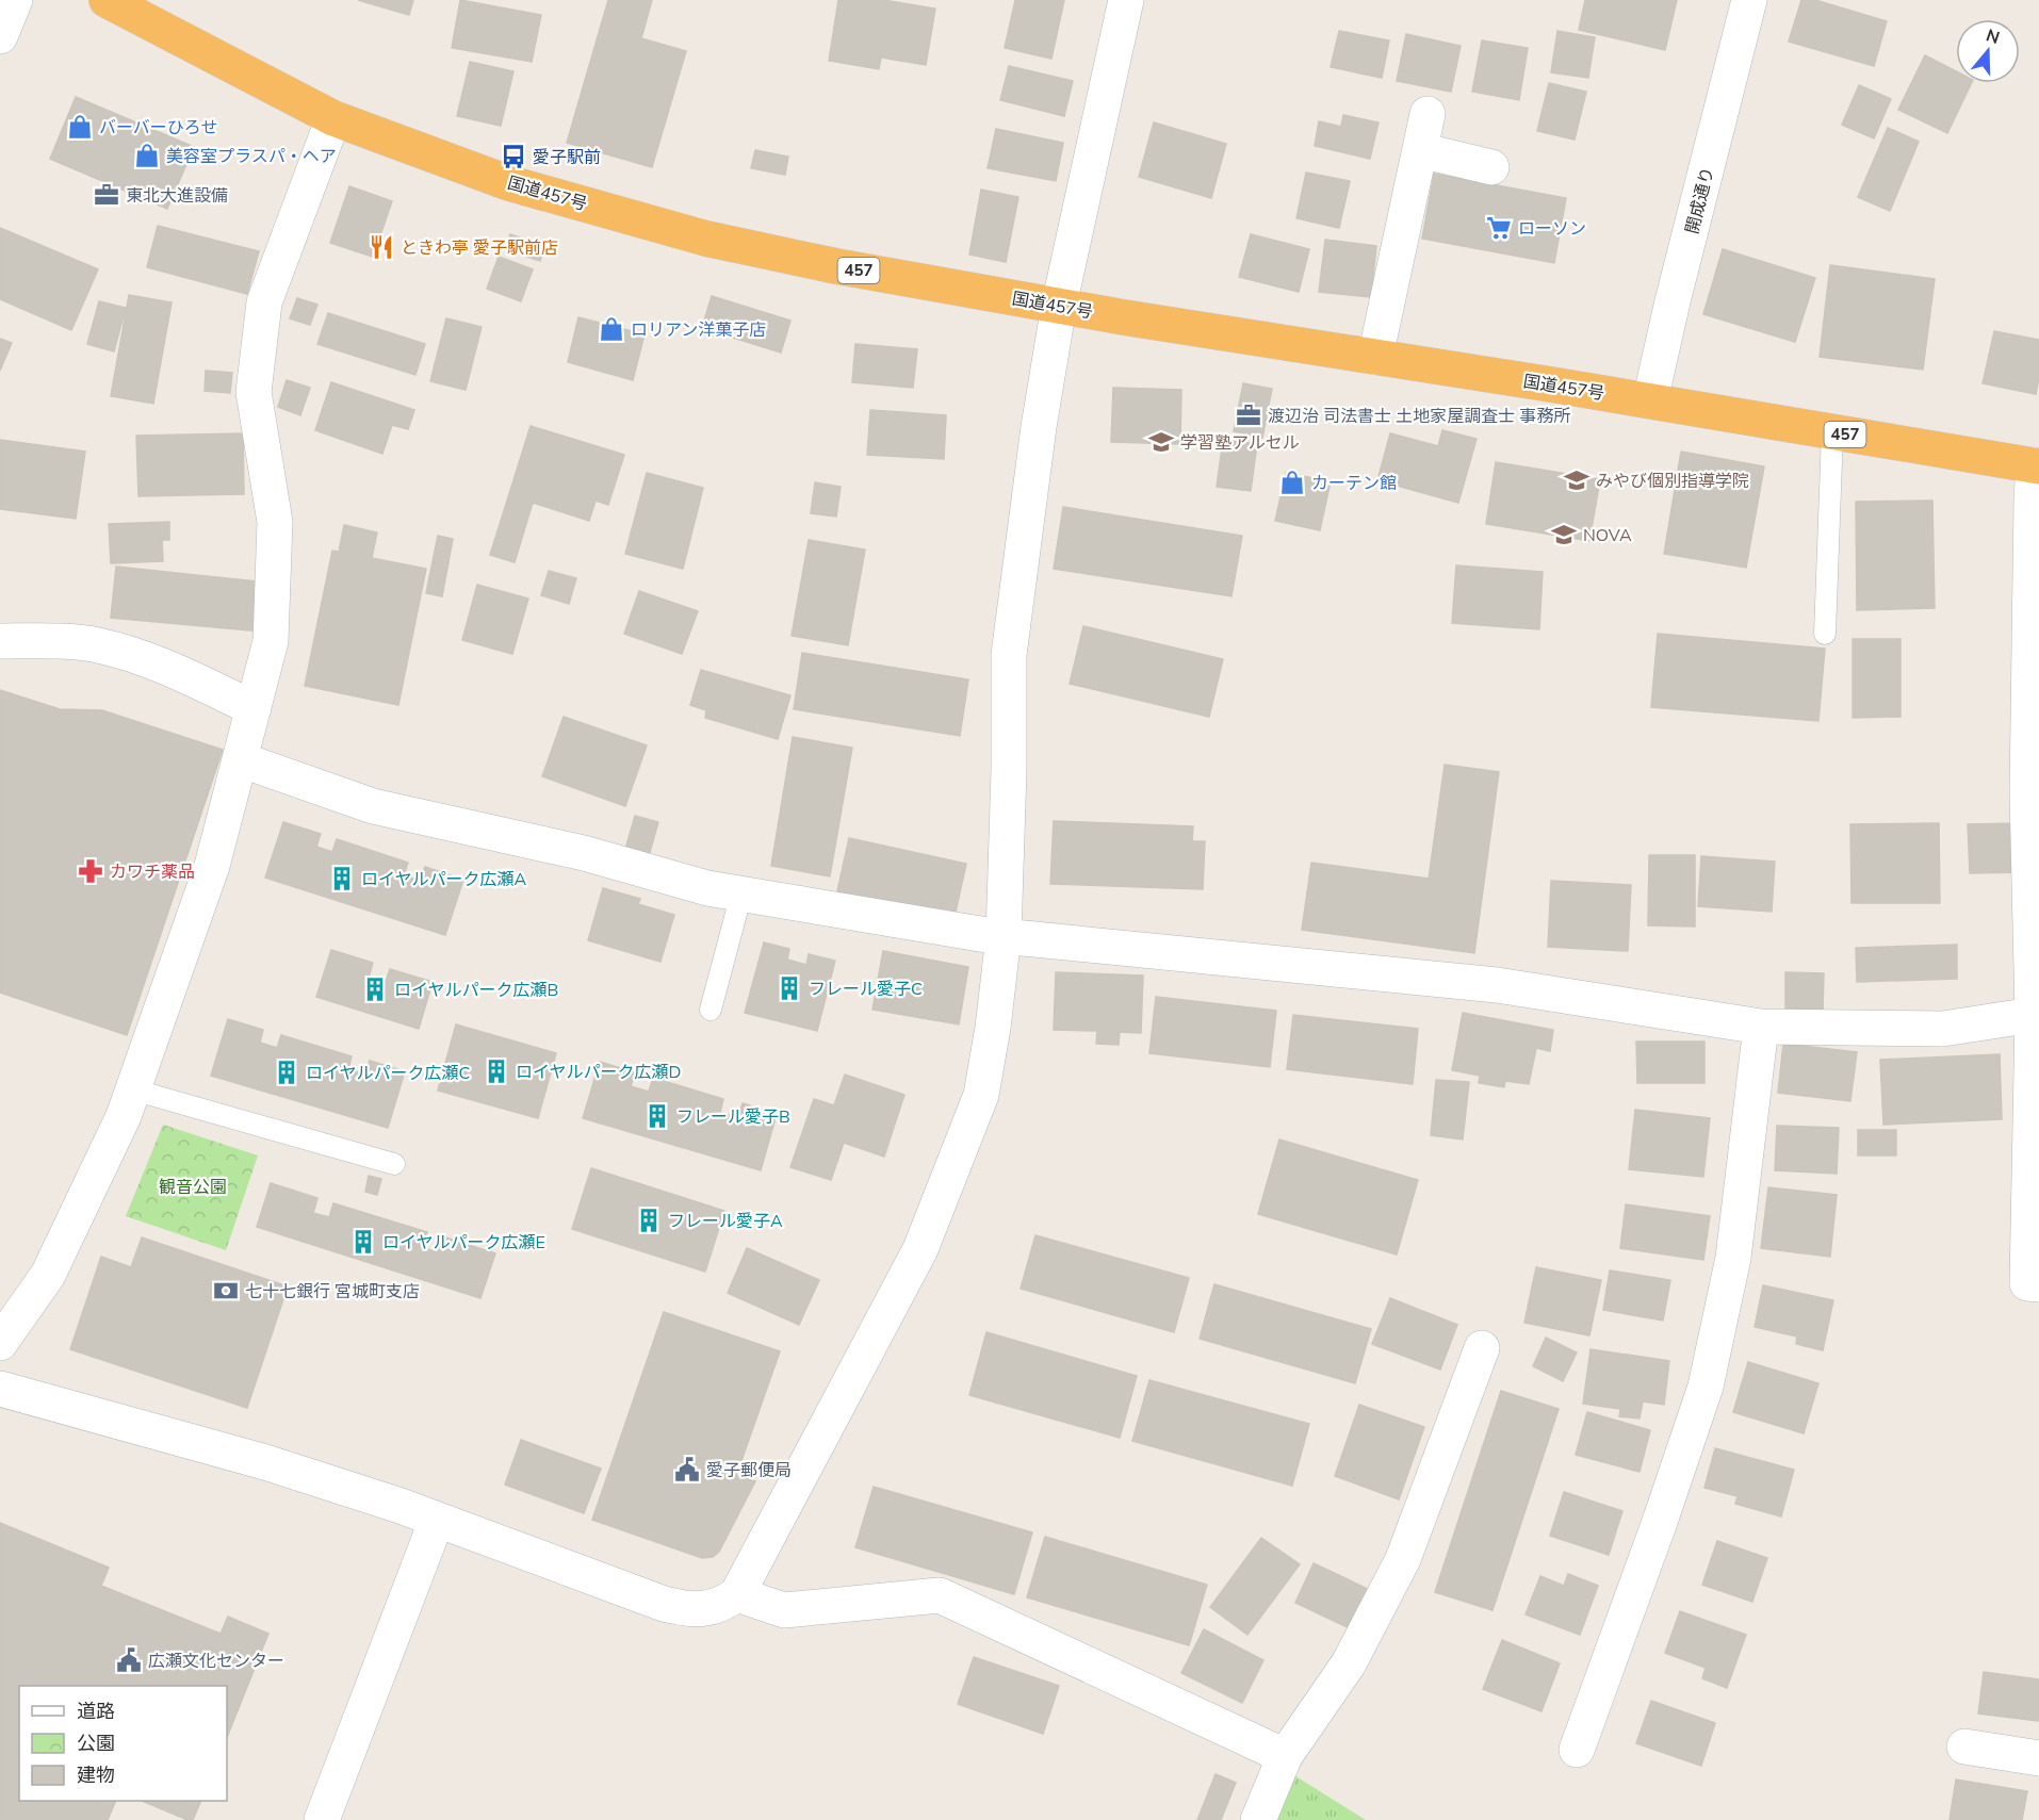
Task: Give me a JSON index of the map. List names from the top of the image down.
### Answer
{
  "streets": {
    "highway": ["国道457号", "457"],
    "street": ["開成通り"]
  },
  "crossings": [
    ["国道457号", "開成通り"]
  ],
  "parks": ["観音公園"],
  "places": {
    "shop": [
      "バーバーひろせ",
      "美容室プラスパ・ヘア",
      "ロリアン洋菓子店",
      "カーテン館"
    ],
    "bus stop": ["愛子駅前"],
    "office": ["東北大進設備", "渡辺治 司法書士 土地家屋調査士 事務所"],
    "supermarket": ["ローソン"],
    "restaurant": ["ときわ亭 愛子駅前店"],
    "school or university": ["学習塾アルセル", "みやび個別指導学院", "NOVA"],
    "pharmacy": ["カワチ薬品"],
    "building": [
      "ロイヤルパーク広瀬A",
      "フレール愛子C",
      "ロイヤルパーク広瀬B",
      "ロイヤルパーク広瀬D",
      "ロイヤルパーク広瀬C",
      "フレール愛子B",
      "フレール愛子A",
      "ロイヤルパーク広瀬E"
    ],
    "bank": ["七十七銀行 宮城町支店"],
    "public building": ["愛子郵便局", "広瀬文化センター"]
  },
  "legend": ["道路", "公園", "建物"],
  "north": "top"
}
